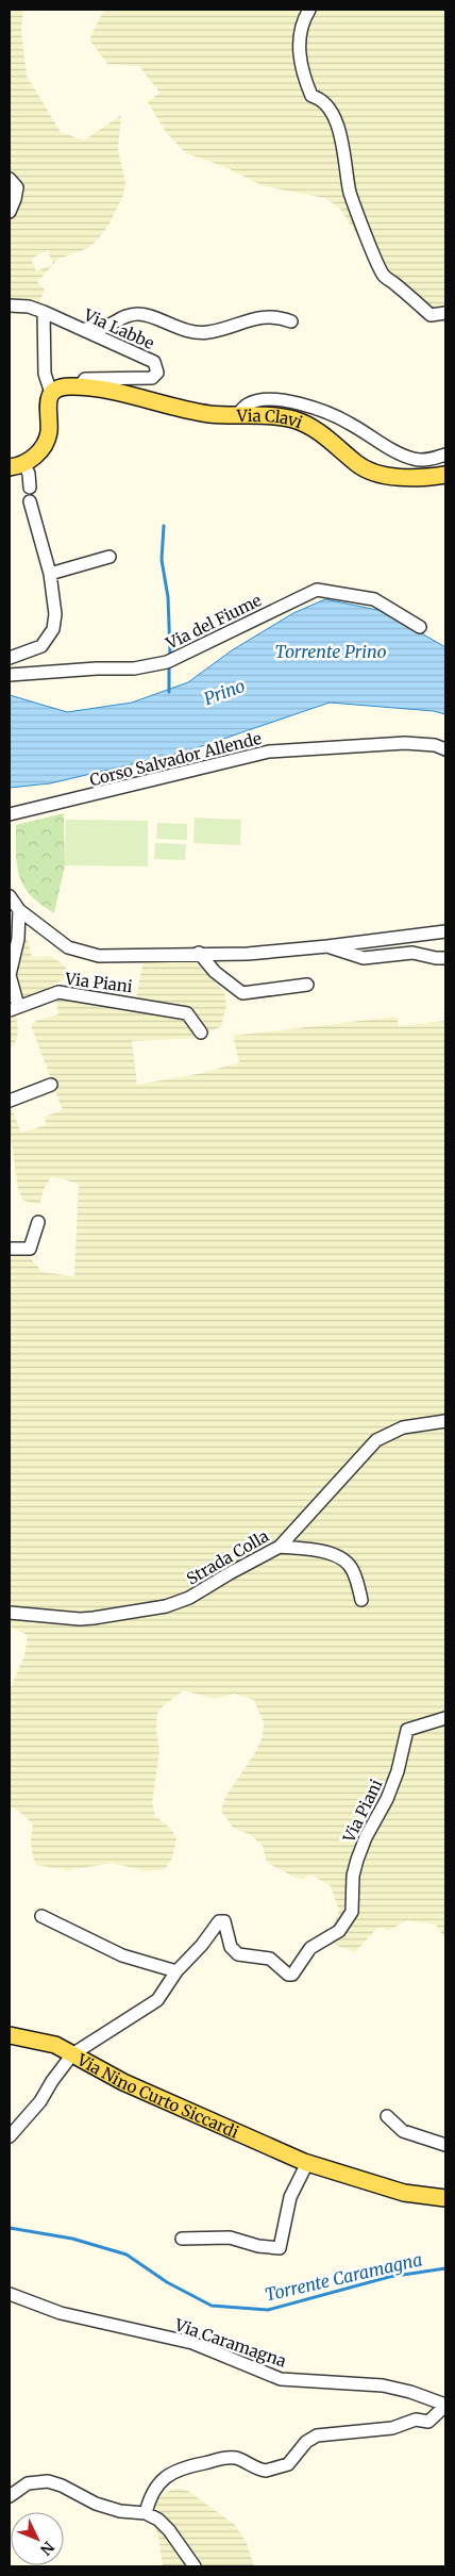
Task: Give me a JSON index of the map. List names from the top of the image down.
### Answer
{
  "streets": {
    "main road": ["Via Clavi", "Via Nino Curto Siccardi"],
    "street": [
      "Via Labbe",
      "Via del Fiume",
      "Corso Salvador Allende",
      "Via Piani",
      "Strada Colla",
      "Via Caramagna"
    ]
  },
  "crossings": [
    ["Via Labbe", "Via Clavi"],
    ["Via Piani", "Via Nino Curto Siccardi"]
  ],
  "water": ["Torrente Prino", "Prino", "Torrente Caramagna"],
  "north": "bottom right"
}
